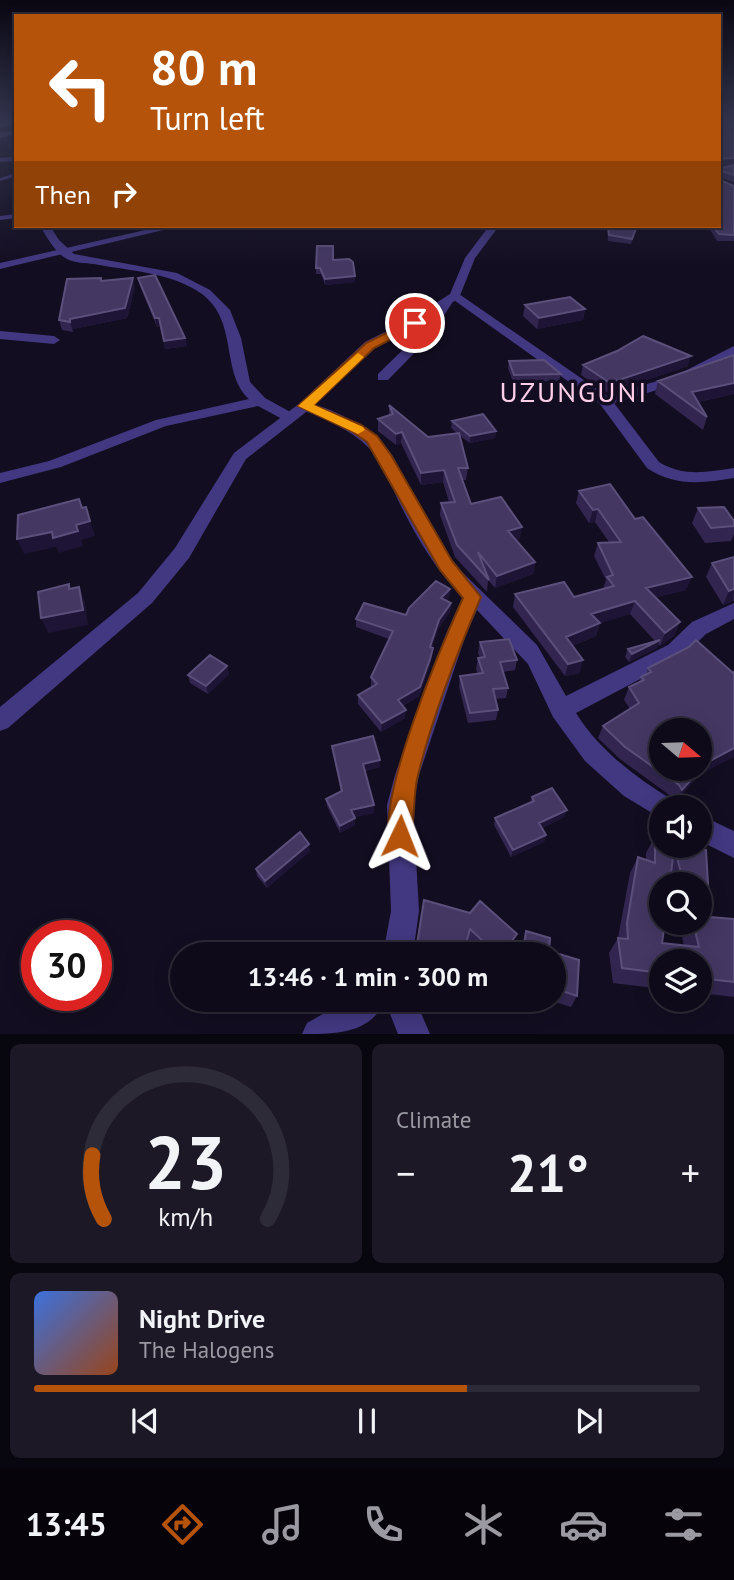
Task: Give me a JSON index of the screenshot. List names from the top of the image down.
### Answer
{
  "districts": ["UZUNGUNI"],
  "north": "right",
  "page": {
    "turn": ["80 m", "Turn left"],
    "then": "Then",
    "limit": "30",
    "trip": "13:46 · 1 min · 300 m",
    "tile": "Climate",
    "heat": ["−", "21°", "+"],
    "song": ["Night Drive", "The Halogens"],
    "tabs": "13:45",
    "gauge": ["23", "km/h"]
  }
}
